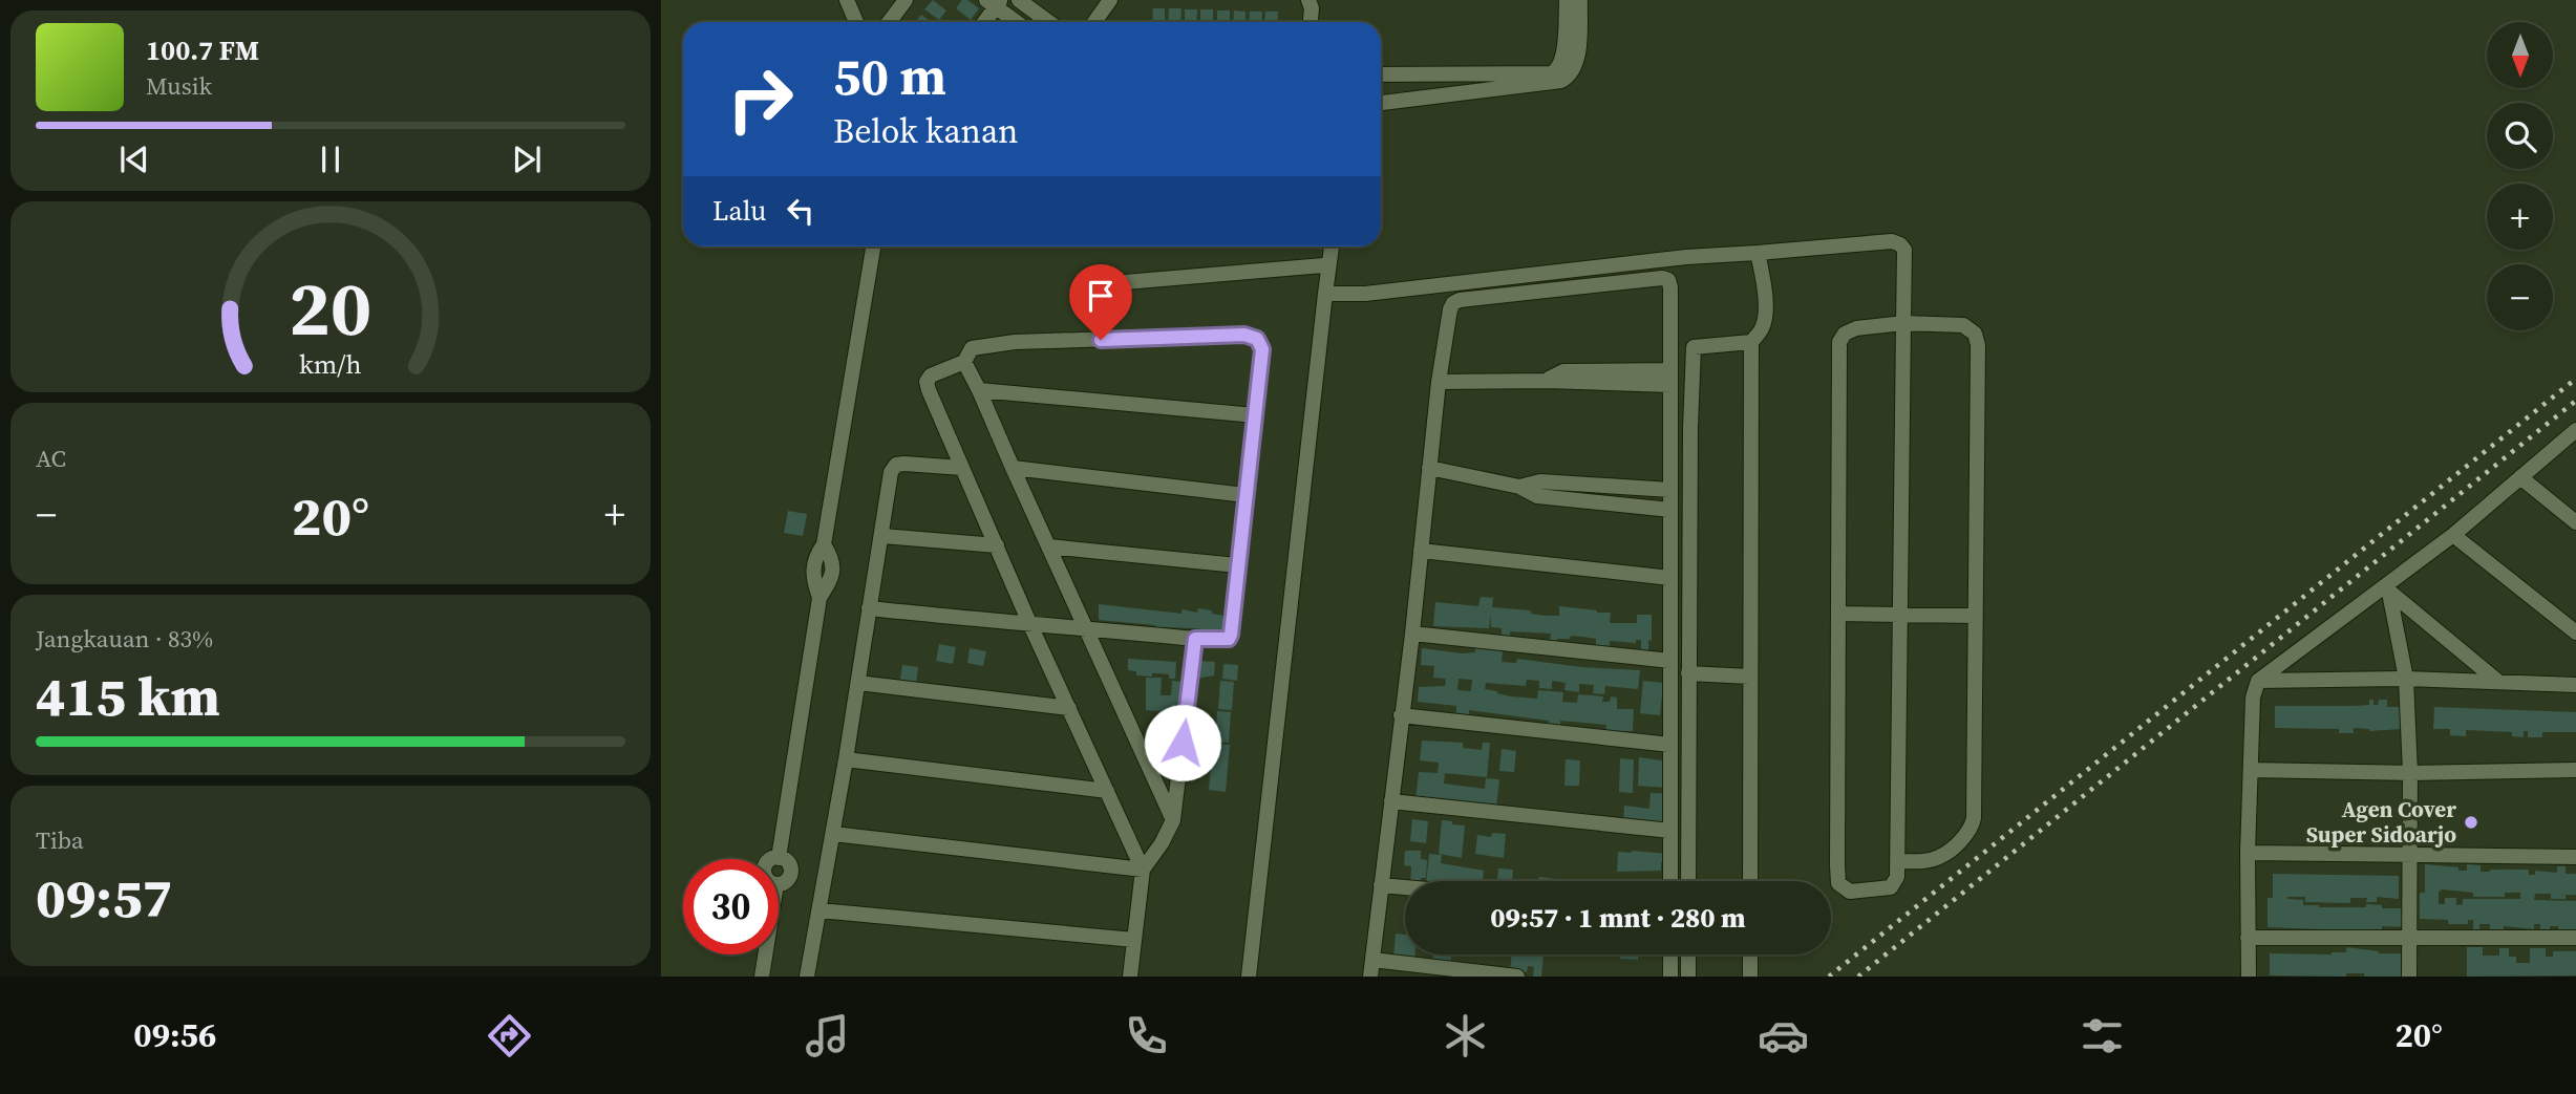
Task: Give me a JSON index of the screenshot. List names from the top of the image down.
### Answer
{
  "places": ["Agen Cover Super Sidoarjo"],
  "north": "bottom",
  "page": {
    "map_buttons": ["+", "−"],
    "turn": ["50 m", "Belok kanan"],
    "song": ["100.7 FM", "Musik"],
    "then": "Lalu",
    "tile": [
      "AC",
      ["Jangkauan · 83%", "415 km"],
      ["Tiba", "09:57"]
    ],
    "heat": ["−", "20°", "+"],
    "limit": "30",
    "trip": "09:57 · 1 mnt · 280 m",
    "tabs": ["09:56", "20°"],
    "gauge": ["20", "km/h"]
  }
}
